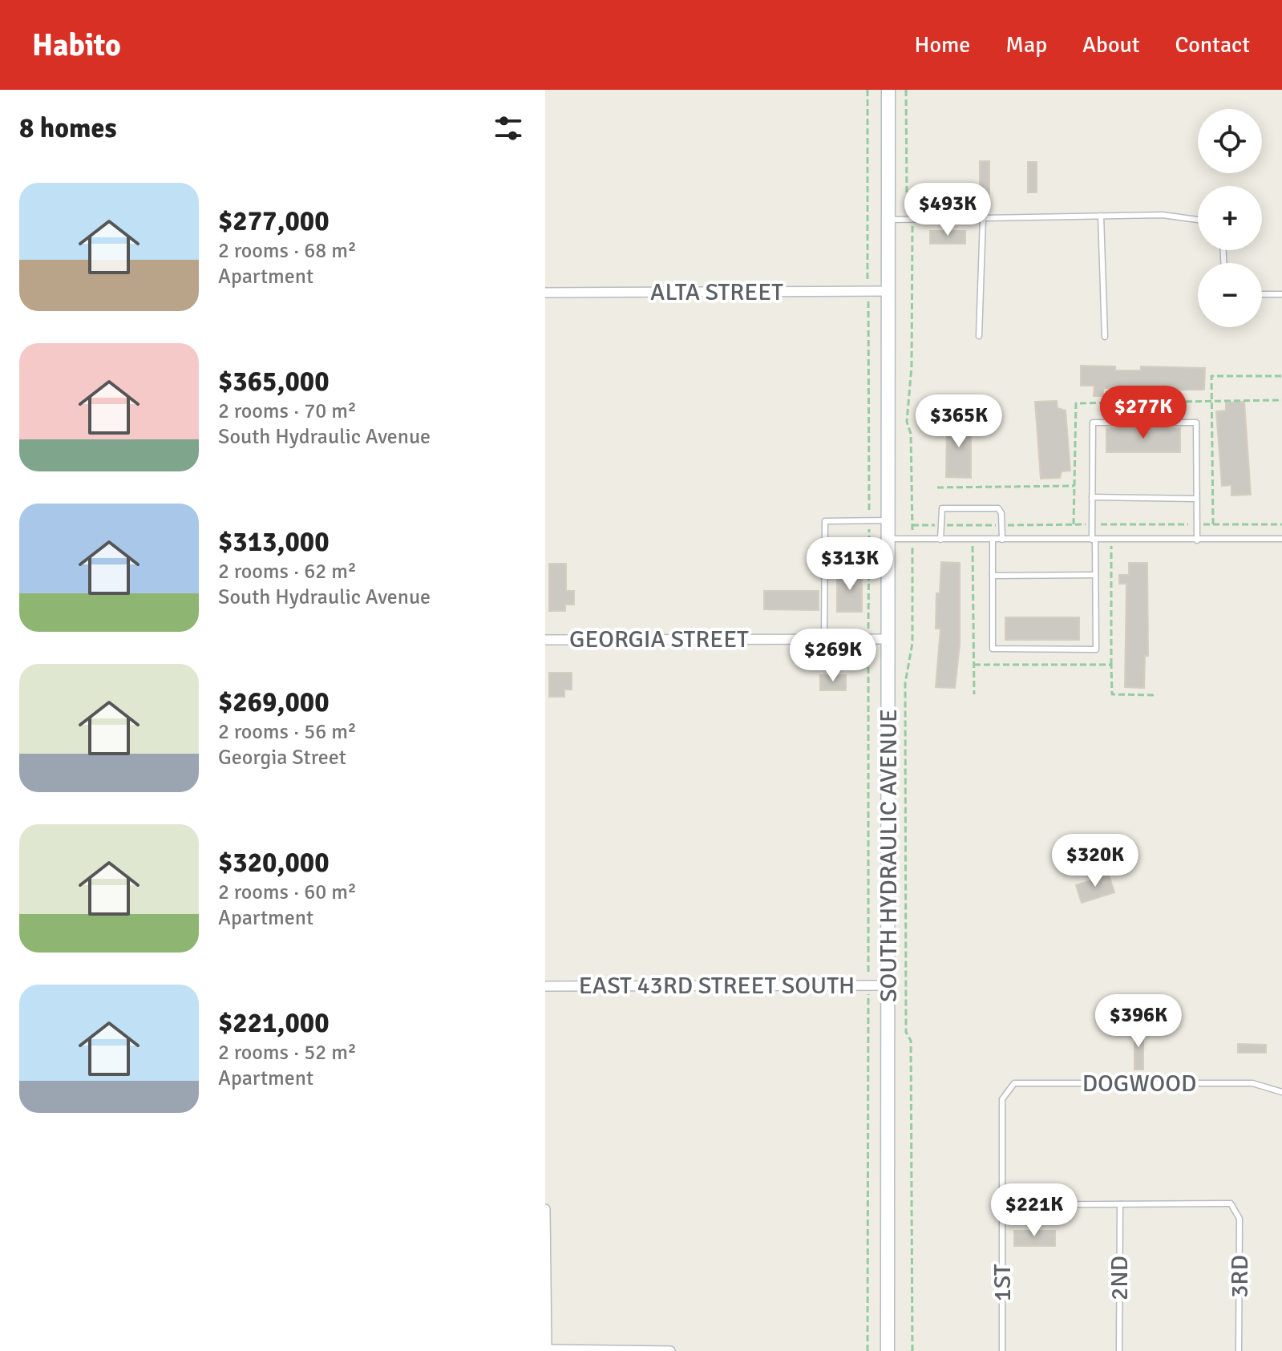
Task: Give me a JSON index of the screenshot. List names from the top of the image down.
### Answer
{
  "streets": {
    "street": [
      "ALTA STREET",
      "GEORGIA STREET",
      "SOUTH HYDRAULIC AVENUE",
      "EAST 43RD STREET SOUTH"
    ],
    "lane": [
      "DOGWOOD",
      "3RD",
      "2ND",
      "1ST"
    ]
  },
  "crossings": [
    ["ALTA STREET", "SOUTH HYDRAULIC AVENUE"],
    ["GEORGIA STREET", "SOUTH HYDRAULIC AVENUE"],
    ["SOUTH HYDRAULIC AVENUE", "EAST 43RD STREET SOUTH"],
    ["DOGWOOD", "1ST"],
    ["3RD", "2ND"]
  ],
  "page": {
    "header": "Habito",
    "nav": [
      "Home",
      "Map",
      "About",
      "Contact"
    ],
    "heading": "8 homes",
    "map_buttons": ["+", "−"],
    "list": [
      {
        "name": "$277,000",
        "note": "2 rooms · 68 m² · Apartment"
      },
      {
        "name": "$365,000",
        "note": "2 rooms · 70 m² · South Hydraulic Avenue"
      },
      {
        "name": "$313,000",
        "note": "2 rooms · 62 m² · South Hydraulic Avenue"
      },
      {
        "name": "$269,000",
        "note": "2 rooms · 56 m² · Georgia Street"
      },
      {
        "name": "$320,000",
        "note": "2 rooms · 60 m² · Apartment"
      },
      {
        "name": "$221,000",
        "note": "2 rooms · 52 m² · Apartment"
      }
    ],
    "price": [
      "$493K",
      "$277K",
      "$365K",
      "$313K",
      "$269K",
      "$320K",
      "$396K",
      "$221K"
    ]
  }
}
